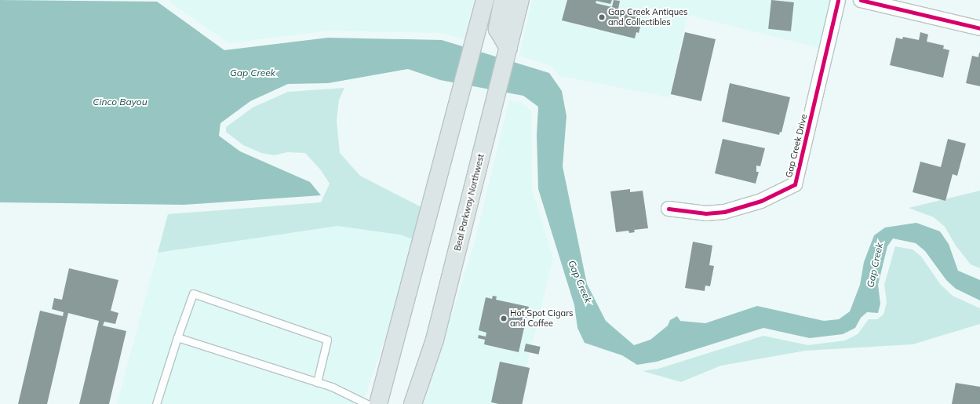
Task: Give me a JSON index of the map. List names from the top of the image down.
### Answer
{
  "streets": {
    "main road": ["Beal Parkway Northwest"],
    "street": ["Gap Creek Drive"]
  },
  "water": ["Gap Creek", "Cinco Bayou"],
  "places": ["Gap Creek Antiques and Collectibles", "Hot Spot Cigars and Coffee"]
}
